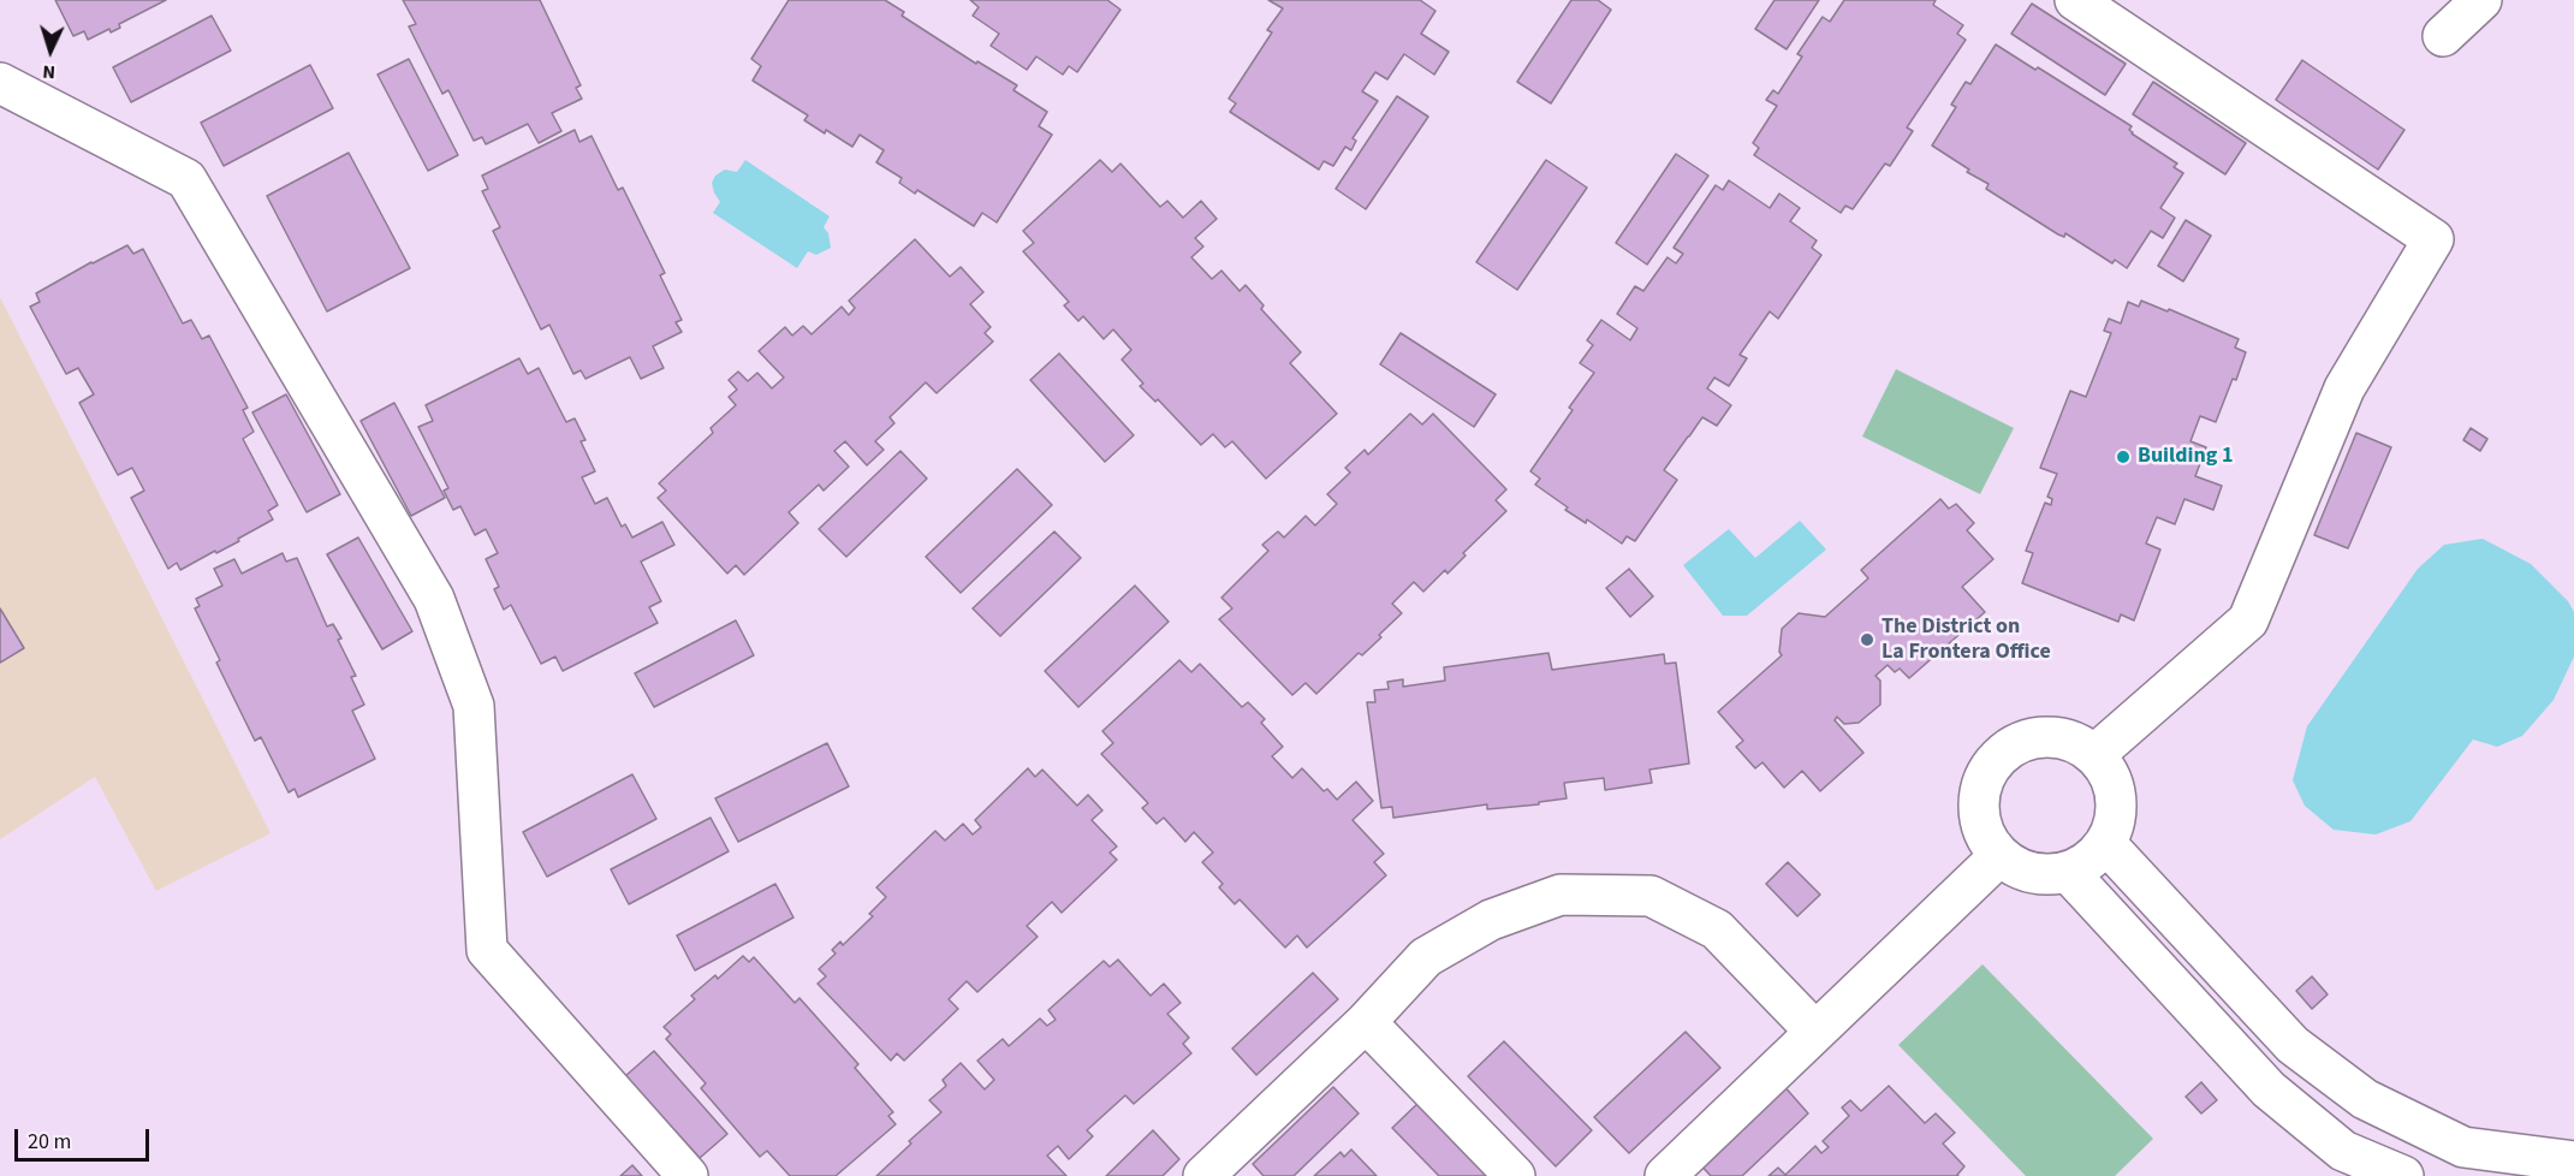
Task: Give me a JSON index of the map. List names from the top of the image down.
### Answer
{
  "places": ["Building 1", "The District on La Frontera Office"],
  "scale_bar": "20 m",
  "north": "bottom"
}
